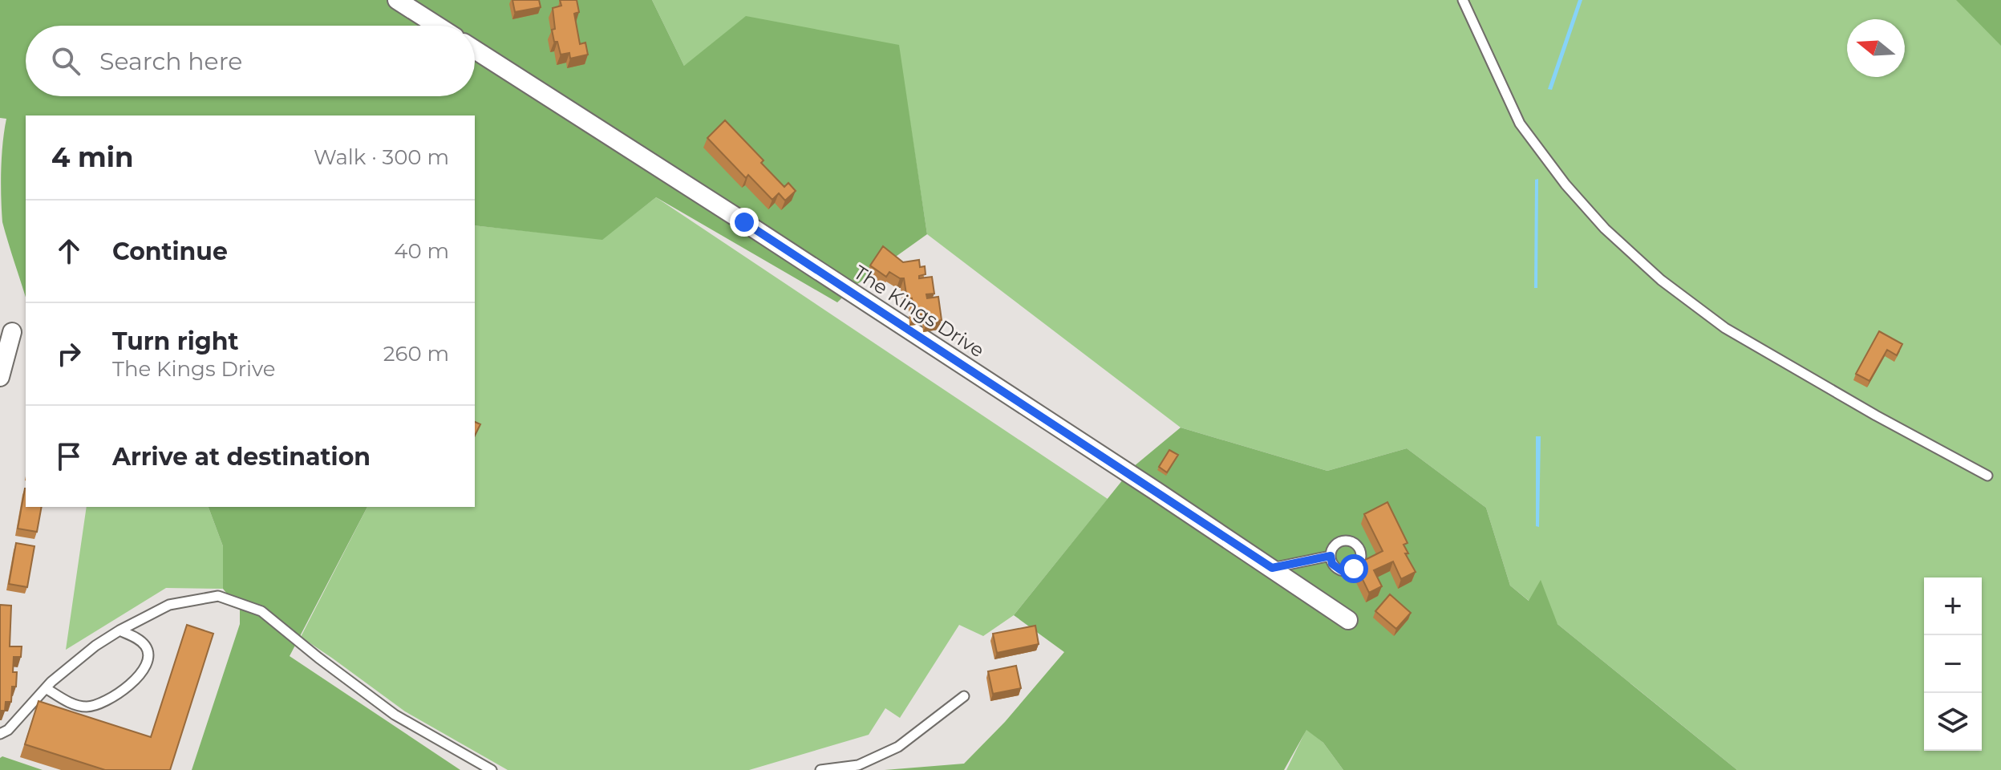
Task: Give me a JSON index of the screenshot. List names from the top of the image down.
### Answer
{
  "streets": {
    "street": ["The Kings Drive"]
  },
  "north": "left",
  "page": {
    "search": "Search here",
    "heading": ["4 min", "Walk · 300 m"],
    "list": [
      ["Continue", "40 m"],
      ["Turn right", "The Kings Drive", "260 m"],
      "Arrive at destination"
    ],
    "map_buttons": ["+", "−"]
  }
}
